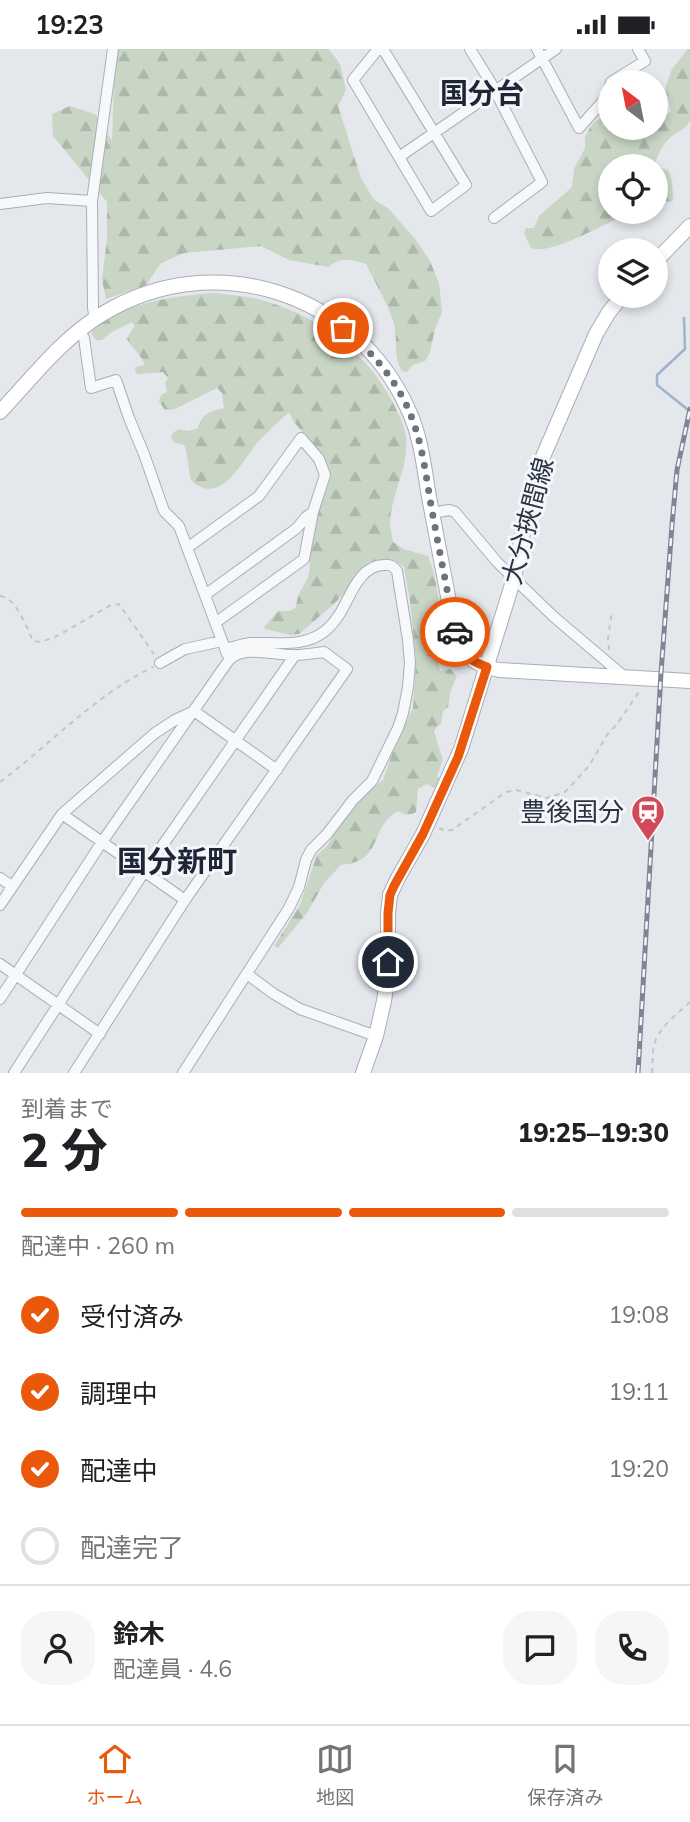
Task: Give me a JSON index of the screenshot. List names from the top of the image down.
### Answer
{
  "streets": {
    "street": ["大分挾間線"]
  },
  "districts": ["国分台", "国分新町"],
  "places": {
    "station": ["豊後国分"]
  },
  "north": "top left",
  "page": {
    "status": "19:23",
    "heading": ["2 分", "到着まで", "19:25–19:30"],
    "panel": ["鈴木", "配達員 · 4.6"],
    "bar": "配達中 · 260 m",
    "list": [
      ["受付済み", "19:08"],
      ["調理中", "19:11"],
      ["配達中", "19:20"],
      "配達完了"
    ],
    "tabs": ["ホーム", "地図", "保存済み"]
  }
}
